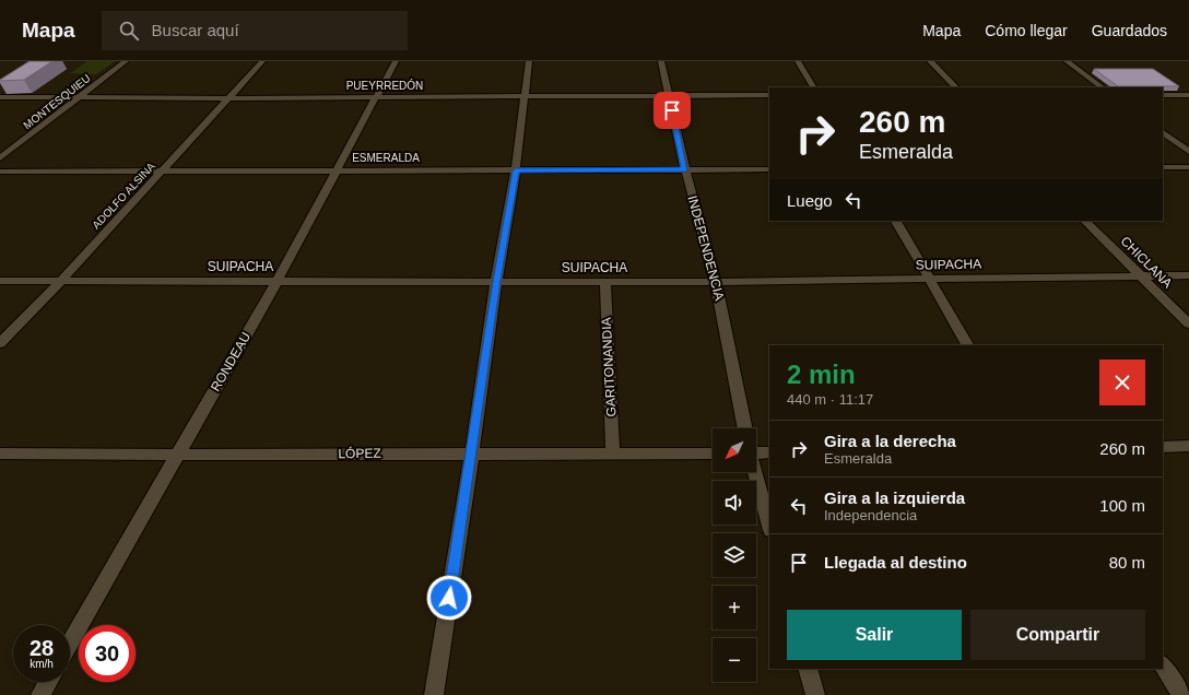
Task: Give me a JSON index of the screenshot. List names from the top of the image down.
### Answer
{
  "streets": {
    "street": [
      "PUEYRREDÓN",
      "MONTESQUIEU",
      "ESMERALDA",
      "ADOLFO ALSINA",
      "INDEPENDENCIA",
      "CHICLANA",
      "SUIPACHA",
      "RONDEAU",
      "GARITONANDIA",
      "LÓPEZ"
    ]
  },
  "crossings": [
    ["PUEYRREDÓN", "MONTESQUIEU"],
    ["PUEYRREDÓN", "ADOLFO ALSINA"],
    ["PUEYRREDÓN", "INDEPENDENCIA"],
    ["PUEYRREDÓN", "RONDEAU"],
    ["ESMERALDA", "ADOLFO ALSINA"],
    ["ESMERALDA", "INDEPENDENCIA"],
    ["ESMERALDA", "RONDEAU"],
    ["ADOLFO ALSINA", "SUIPACHA"],
    ["INDEPENDENCIA", "SUIPACHA"],
    ["CHICLANA", "SUIPACHA"],
    ["SUIPACHA", "RONDEAU"],
    ["SUIPACHA", "GARITONANDIA"],
    ["RONDEAU", "LÓPEZ"],
    ["GARITONANDIA", "LÓPEZ"]
  ],
  "north": "bottom left",
  "page": {
    "header": "Mapa",
    "search": "Buscar aquí",
    "nav": ["Mapa", "Cómo llegar", "Guardados"],
    "turn": ["260 m", "Esmeralda"],
    "then": "Luego",
    "heading": ["2 min", "440 m · 11:17"],
    "list": [
      {
        "name": "Gira a la derecha",
        "note": "Esmeralda",
        "value": "260 m"
      },
      {
        "name": "Gira a la izquierda",
        "note": "Independencia",
        "value": "100 m"
      },
      {
        "name": "Llegada al destino",
        "value": "80 m"
      }
    ],
    "map_buttons": ["+", "−"],
    "buttons": ["Salir", "Compartir"],
    "speed": "28 km/h",
    "limit": "30"
  }
}
